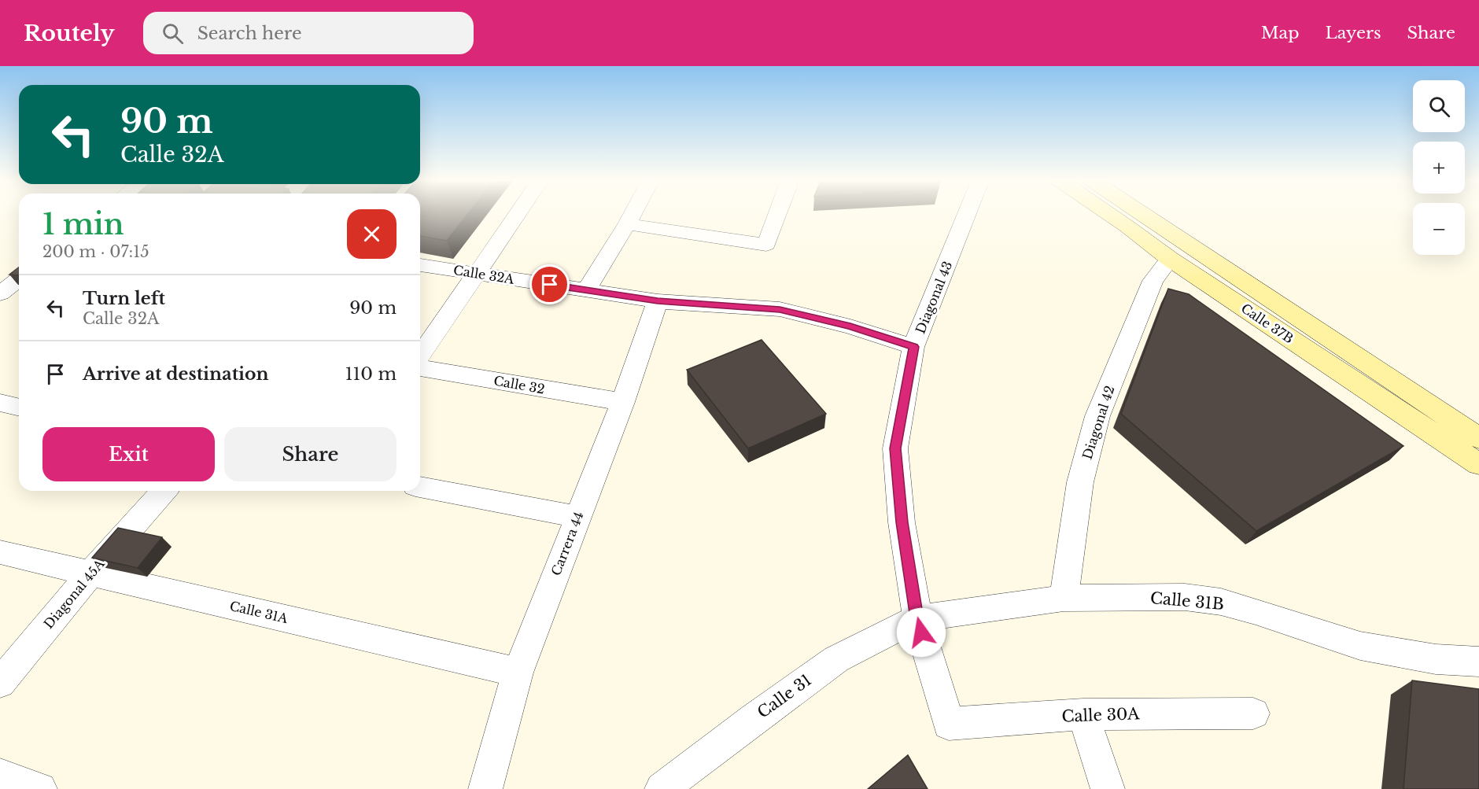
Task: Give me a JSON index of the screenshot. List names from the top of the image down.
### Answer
{
  "streets": {
    "main road": ["Calle 37B"],
    "street": [
      "Calle 32A",
      "Diagonal 43",
      "Calle 32",
      "Diagonal 42",
      "Carrera 44",
      "Diagonal 45A",
      "Calle 31B",
      "Calle 31A",
      "Calle 31",
      "Calle 30A"
    ]
  },
  "crossings": [
    ["Calle 32A", "Diagonal 43"],
    ["Calle 32A", "Carrera 44"],
    ["Diagonal 43", "Calle 31B"],
    ["Diagonal 43", "Calle 31"],
    ["Diagonal 43", "Calle 30A"],
    ["Calle 37B", "Diagonal 42"],
    ["Calle 32", "Carrera 44"],
    ["Diagonal 42", "Calle 31B"],
    ["Carrera 44", "Calle 31A"],
    ["Diagonal 45A", "Calle 31A"],
    ["Calle 31B", "Calle 31"]
  ],
  "page": {
    "header": "Routely",
    "search": "Search here",
    "nav": ["Map", "Layers", "Share"],
    "map_buttons": ["+", "−"],
    "turn": ["90 m", "Calle 32A"],
    "heading": ["1 min", "200 m · 07:15"],
    "list": [
      {
        "name": "Turn left",
        "note": "Calle 32A",
        "value": "90 m"
      },
      {
        "name": "Arrive at destination",
        "value": "110 m"
      }
    ],
    "buttons": ["Exit", "Share"]
  }
}
